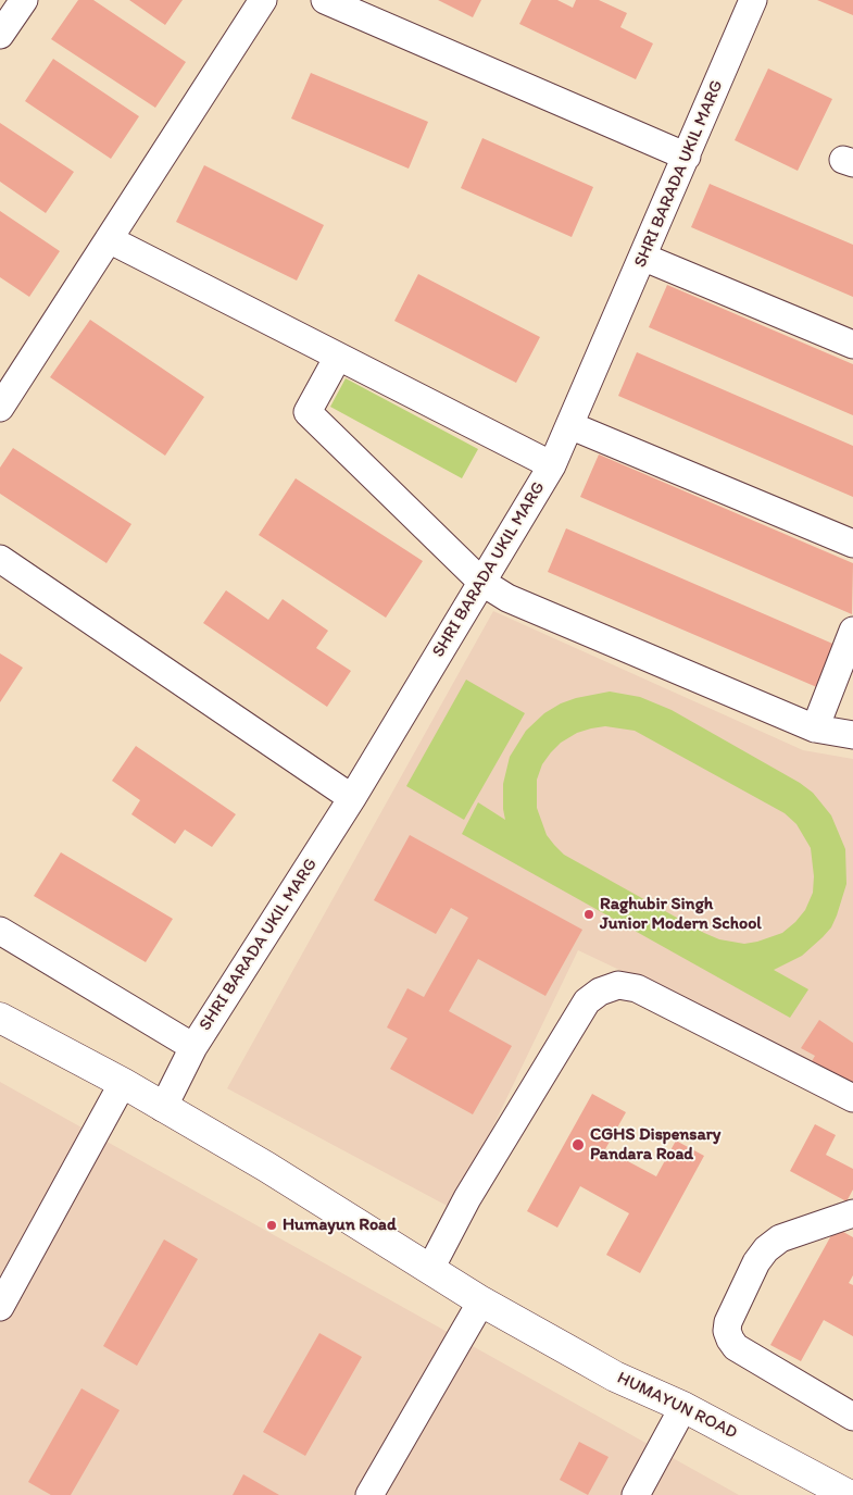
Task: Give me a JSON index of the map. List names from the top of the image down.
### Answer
{
  "streets": {
    "street": ["SHRI BARADA UKIL MARG", "HUMAYUN ROAD"]
  },
  "crossings": [
    ["SHRI BARADA UKIL MARG", "HUMAYUN ROAD"]
  ],
  "places": ["Raghubir Singh Junior Modern School", "CGHS Dispensary Pandara Road", "Humayun Road"]
}
